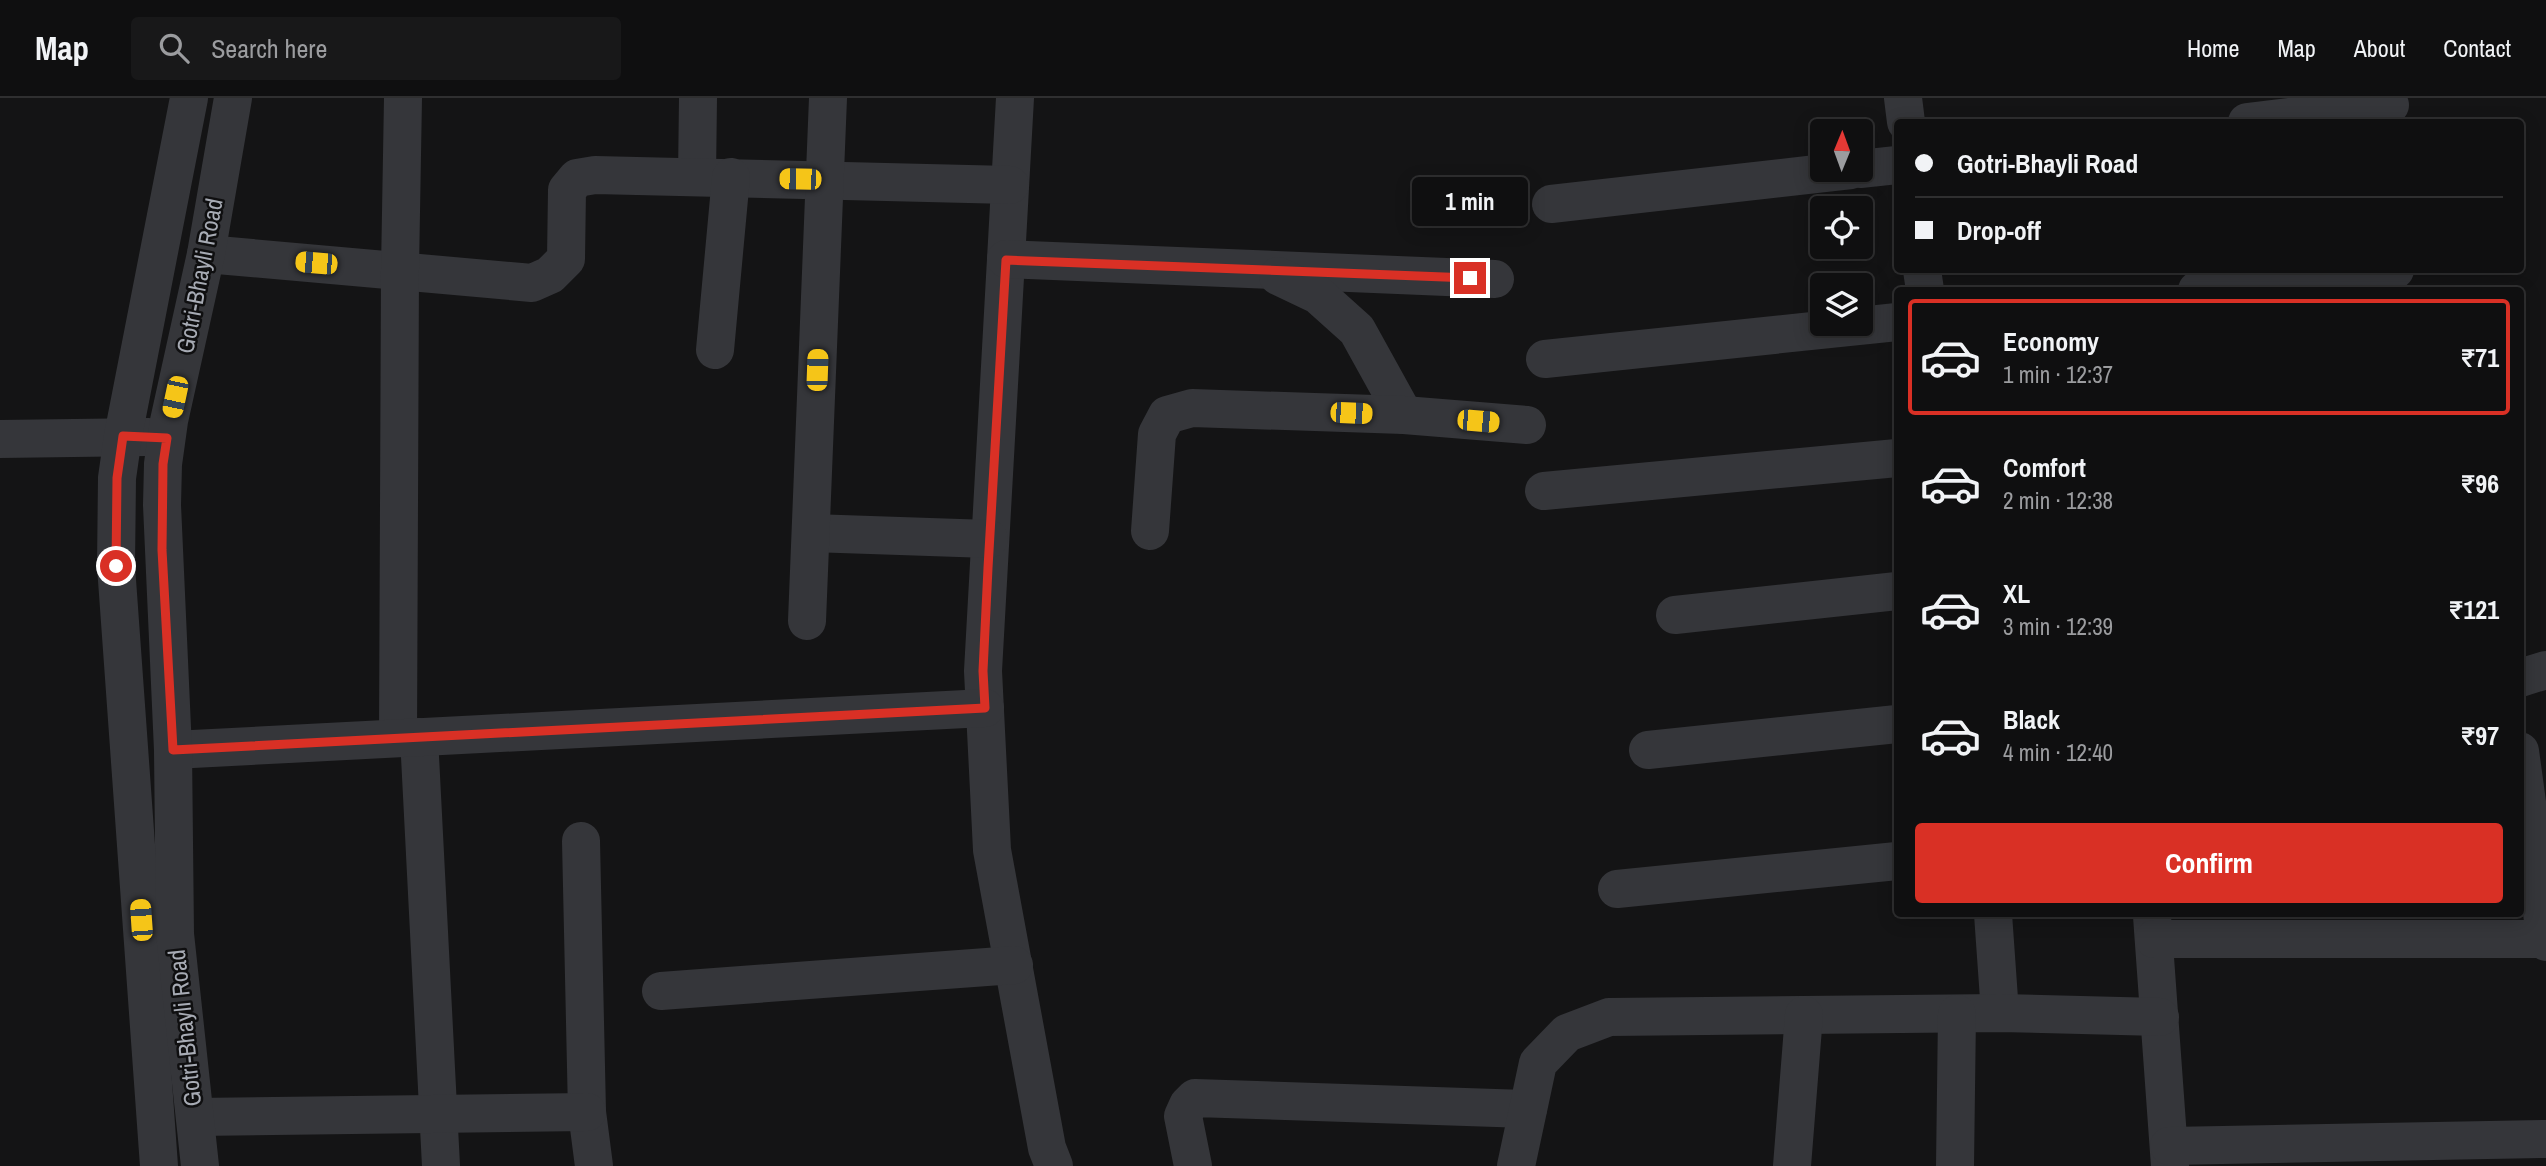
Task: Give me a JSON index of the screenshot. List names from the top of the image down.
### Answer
{
  "streets": {
    "street": ["Gotri-Bhayli Road"]
  },
  "north": "top",
  "page": {
    "header": "Map",
    "search": "Search here",
    "nav": [
      "Home",
      "Map",
      "About",
      "Contact"
    ],
    "banner": ["Gotri-Bhayli Road", "Drop-off"],
    "bubble": "1 min",
    "list": [
      {
        "name": "Economy",
        "note": "1 min · 12:37",
        "value": "₹71"
      },
      {
        "name": "Comfort",
        "note": "2 min · 12:38",
        "value": "₹96"
      },
      {
        "name": "XL",
        "note": "3 min · 12:39",
        "value": "₹121"
      },
      {
        "name": "Black",
        "note": "4 min · 12:40",
        "value": "₹97"
      }
    ],
    "buttons": "Confirm"
  }
}
